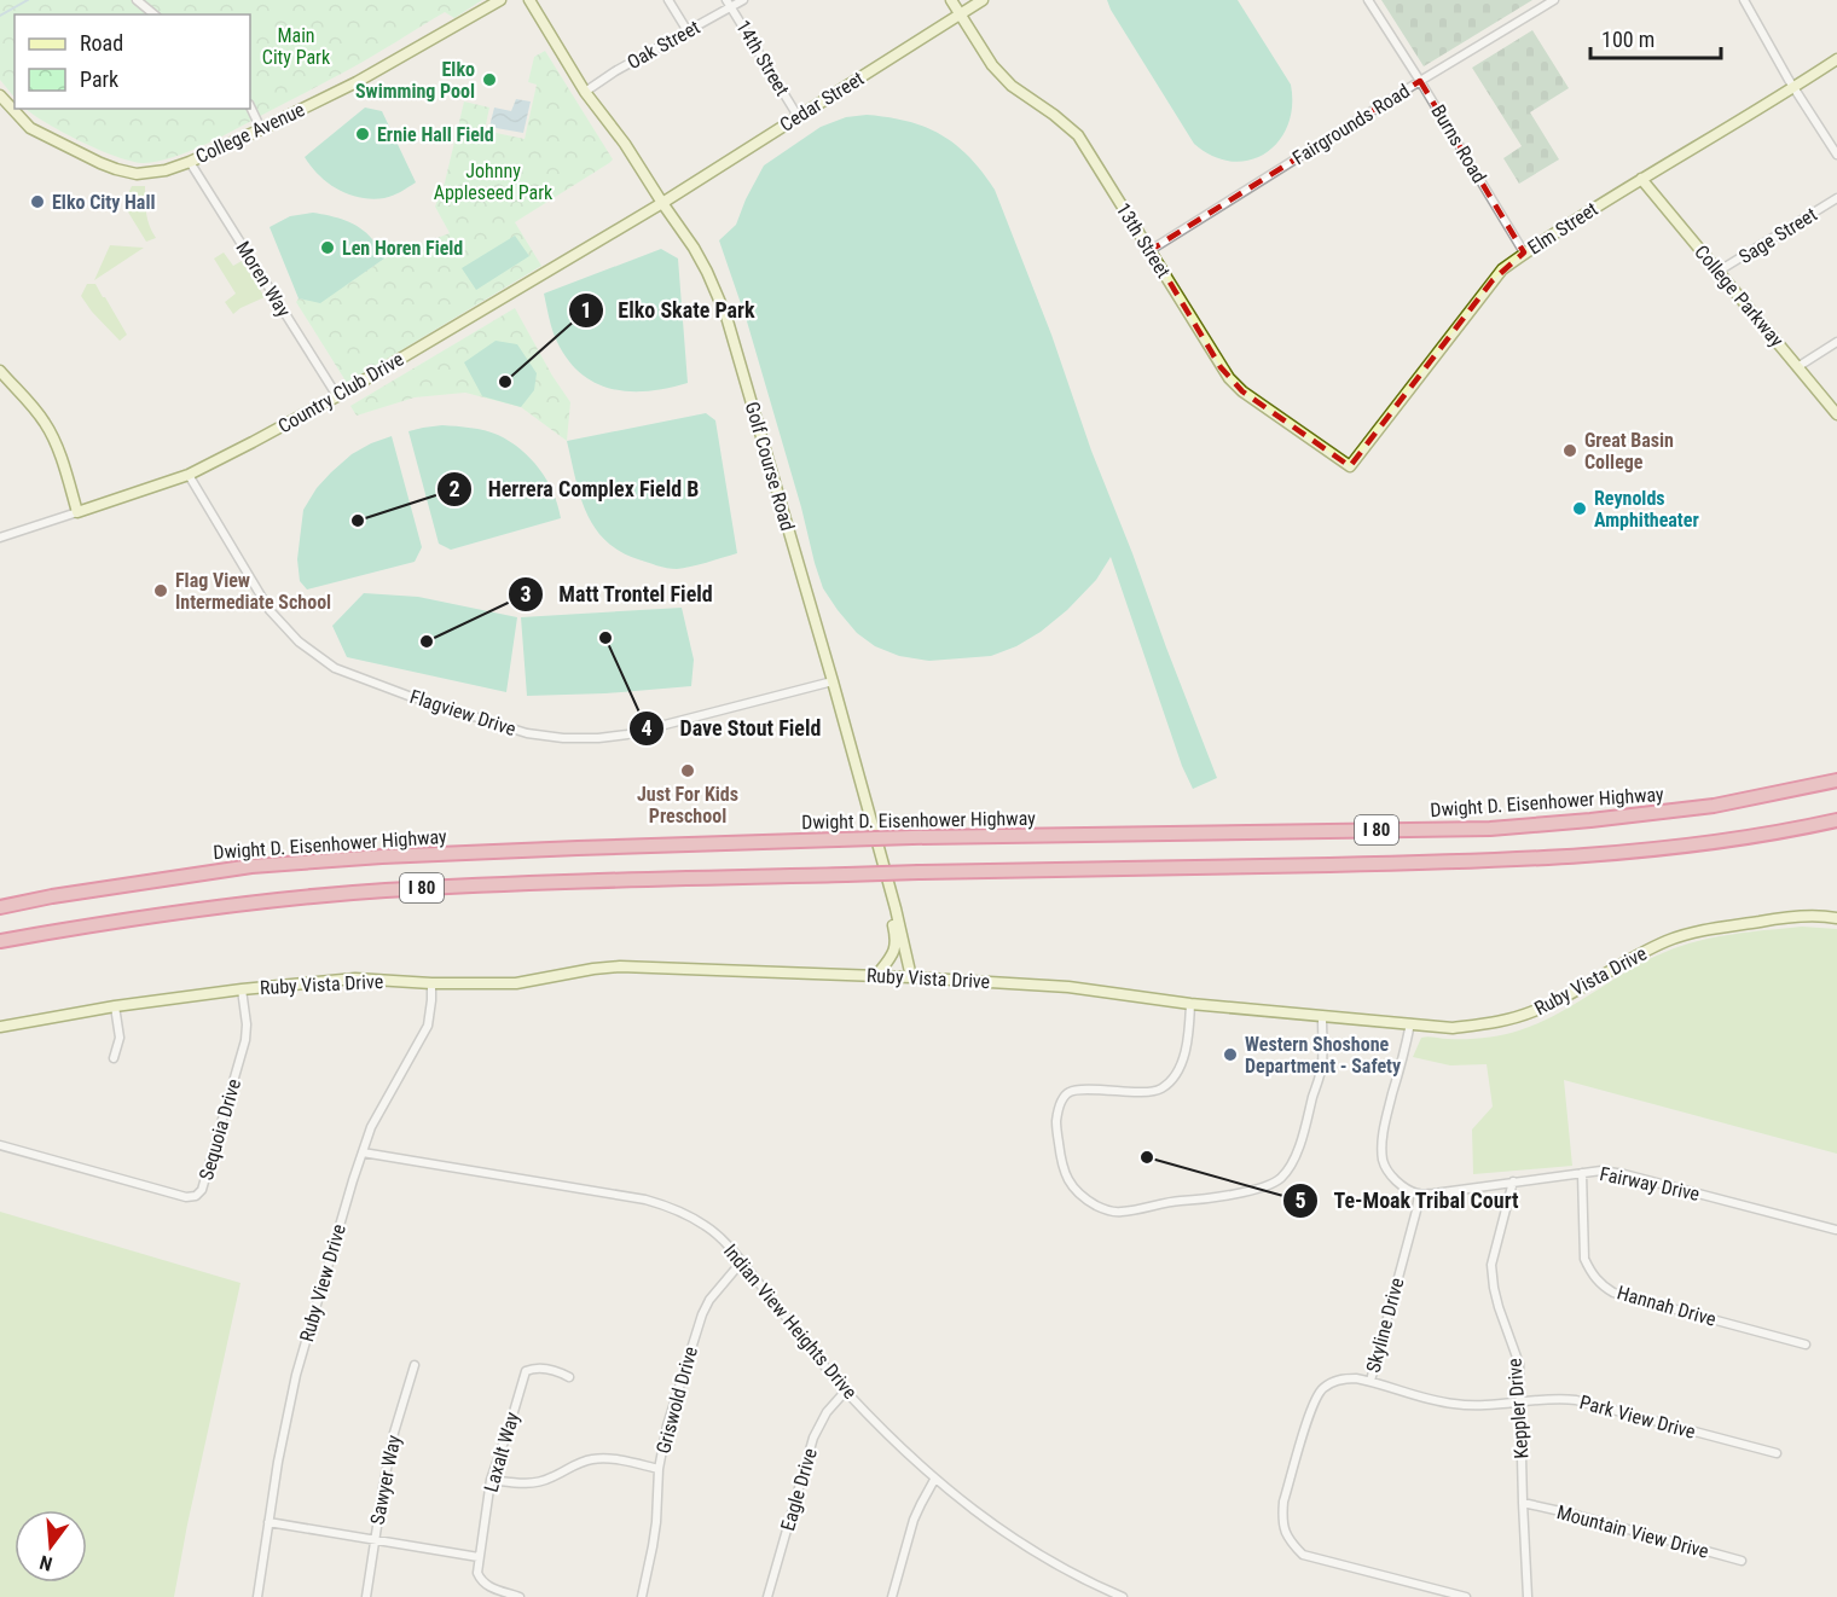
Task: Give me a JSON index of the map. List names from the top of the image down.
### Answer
{
  "streets": {
    "highway": ["Dwight D. Eisenhower Highway", "I 80"],
    "street": [
      "Oak Street",
      "14th Street",
      "Cedar Street",
      "Fairgrounds Road",
      "College Avenue",
      "Burns Road",
      "Elm Street",
      "Sage Street",
      "13th Street",
      "Moren Way",
      "College Parkway",
      "Country Club Drive",
      "Golf Course Road",
      "Flagview Drive",
      "Ruby Vista Drive",
      "Sequoia Drive",
      "Fairway Drive",
      "Ruby View Drive",
      "Hannah Drive",
      "Indian View Heights Drive",
      "Skyline Drive",
      "Griswold Drive",
      "Keppler Drive",
      "Park View Drive",
      "Laxalt Way",
      "Sawyer Way",
      "Eagle Drive",
      "Mountain View Drive"
    ]
  },
  "crossings": [
    ["Oak Street", "14th Street"],
    ["Oak Street", "Golf Course Road"],
    ["14th Street", "Cedar Street"],
    ["Cedar Street", "13th Street"],
    ["Cedar Street", "Country Club Drive"],
    ["Cedar Street", "Golf Course Road"],
    ["Fairgrounds Road", "Burns Road"],
    ["Fairgrounds Road", "13th Street"],
    ["College Avenue", "Moren Way"],
    ["Burns Road", "Elm Street"],
    ["Elm Street", "13th Street"],
    ["Elm Street", "College Parkway"],
    ["Sage Street", "College Parkway"],
    ["Moren Way", "Country Club Drive"],
    ["Country Club Drive", "Golf Course Road"],
    ["Country Club Drive", "Flagview Drive"],
    ["Golf Course Road", "Flagview Drive"],
    ["Golf Course Road", "Ruby Vista Drive"],
    ["Ruby Vista Drive", "Sequoia Drive"],
    ["Ruby Vista Drive", "Ruby View Drive"],
    ["Fairway Drive", "Hannah Drive"],
    ["Fairway Drive", "Skyline Drive"],
    ["Fairway Drive", "Keppler Drive"],
    ["Ruby View Drive", "Indian View Heights Drive"],
    ["Indian View Heights Drive", "Griswold Drive"],
    ["Indian View Heights Drive", "Eagle Drive"],
    ["Skyline Drive", "Park View Drive"],
    ["Keppler Drive", "Park View Drive"],
    ["Keppler Drive", "Mountain View Drive"]
  ],
  "parks": ["Main City Park", "Johnny Appleseed Park"],
  "places": [
    "Elko Swimming Pool",
    "Ernie Hall Field",
    "Elko City Hall",
    "Len Horen Field",
    "Elko Skate Park",
    "Great Basin College",
    "Reynolds Amphitheater",
    "Herrera Complex Field B",
    "Flag View Intermediate School",
    "Dave Stout Field",
    "Matt Trontel Field",
    "Just For Kids Preschool",
    "Western Shoshone Department - Safety",
    "Te-Moak Tribal Court"
  ],
  "legend": ["Road", "Park"],
  "scale_bar": "100 m",
  "north": "bottom"
}
